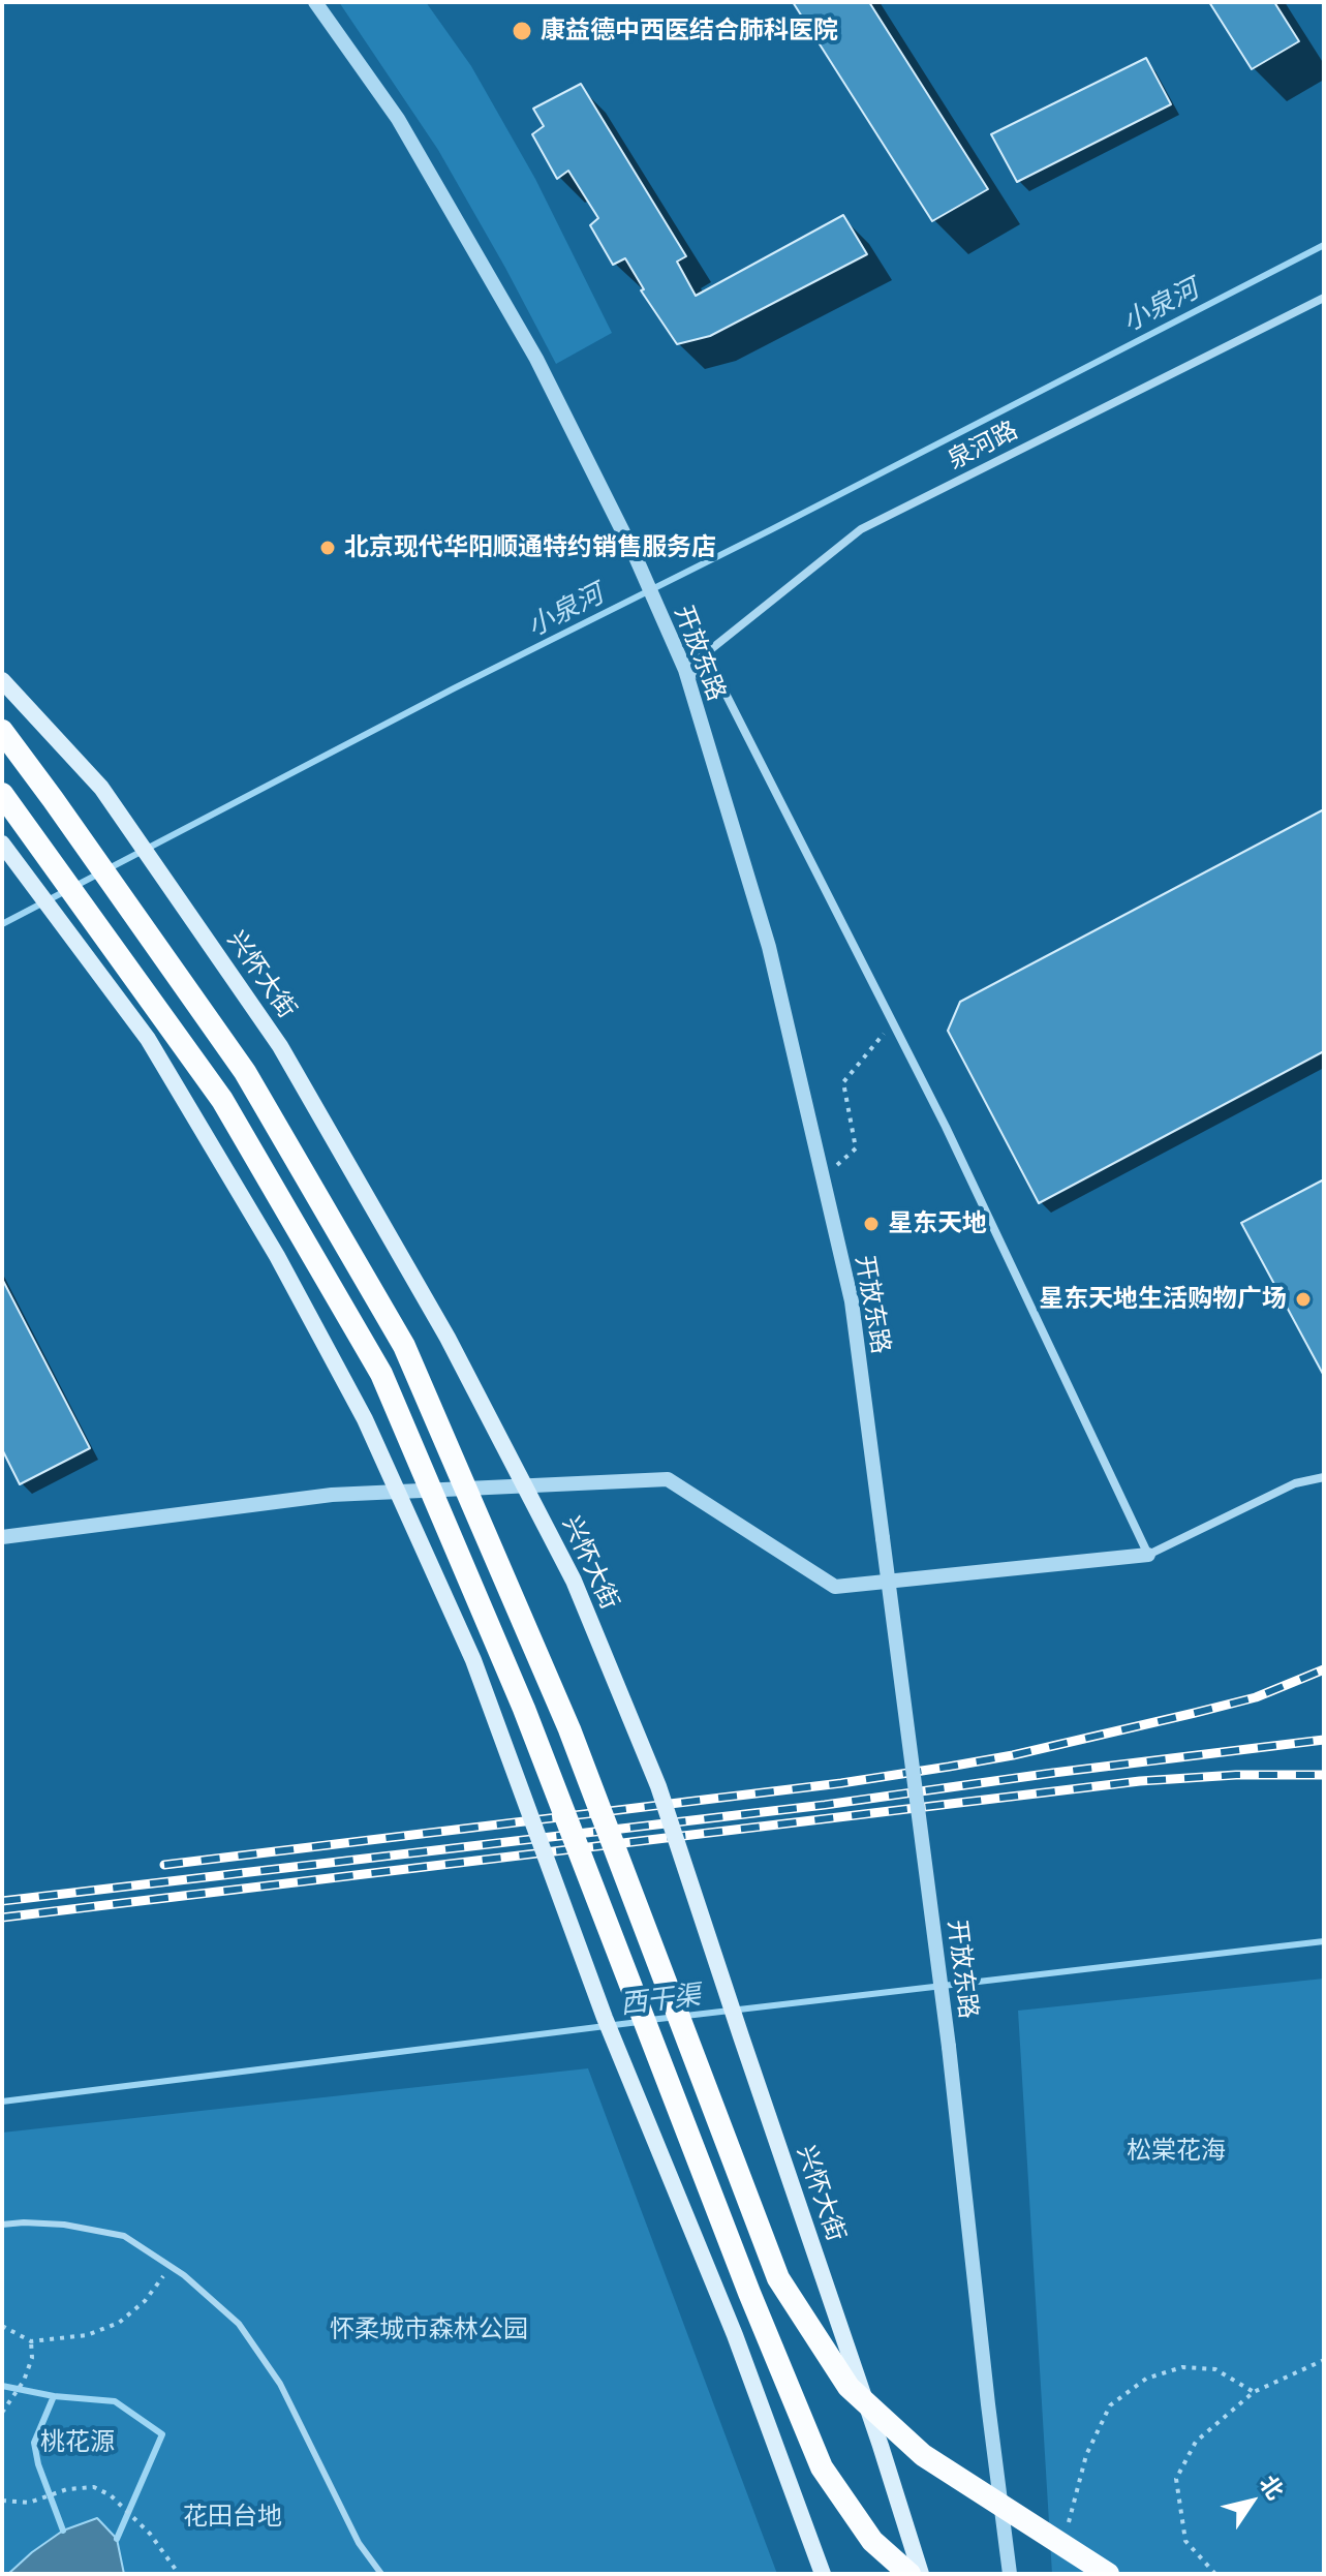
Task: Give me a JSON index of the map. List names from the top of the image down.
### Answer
{
  "streets": {
    "main road": ["兴怀大街"],
    "street": ["泉河路", "开放东路"]
  },
  "crossings": [
    ["泉河路", "开放东路"]
  ],
  "water": ["小泉河", "西干渠"],
  "parks": [
    "松棠花海",
    "怀柔城市森林公园",
    "桃花源",
    "花田台地"
  ],
  "places": [
    "康益德中西医结合肺科医院",
    "北京现代华阳顺通特约销售服务店",
    "星东天地",
    "星东天地生活购物广场"
  ],
  "north": "top right"
}
